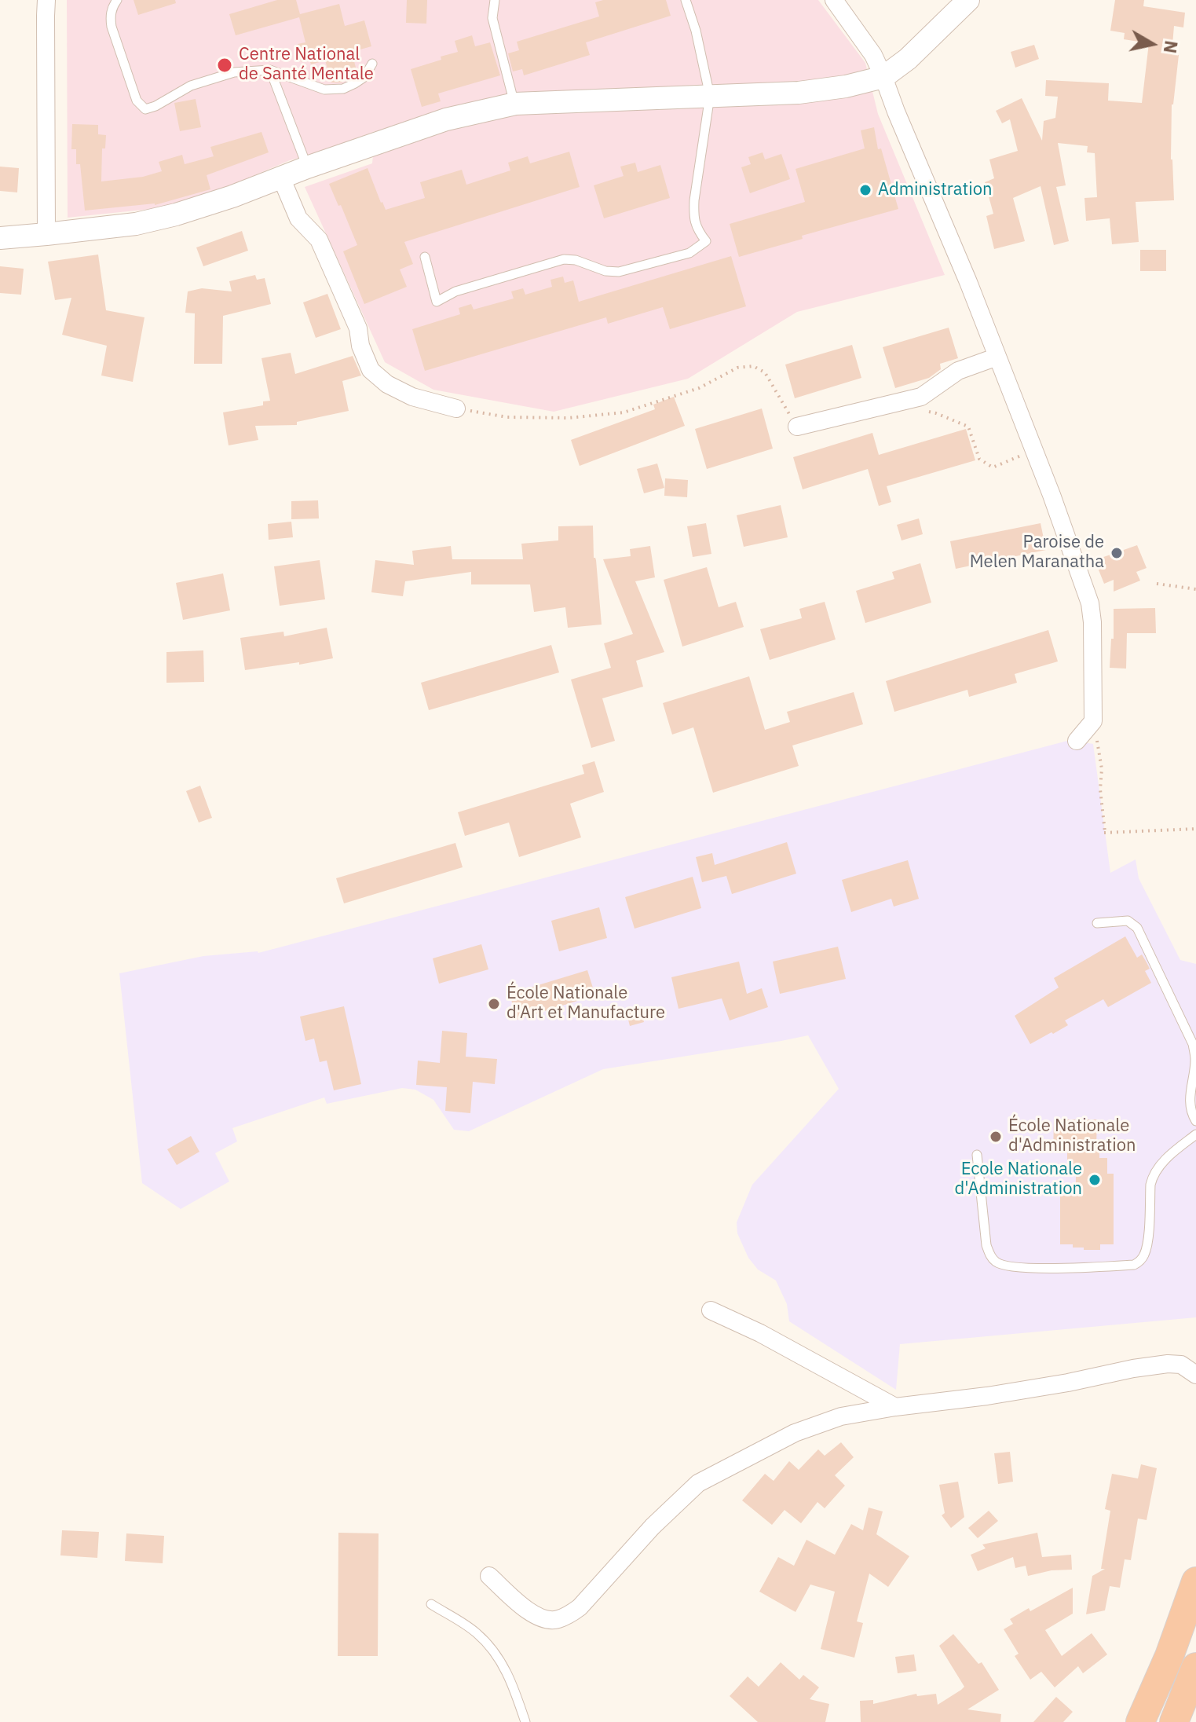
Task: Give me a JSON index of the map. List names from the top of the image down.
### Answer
{
  "places": [
    "Centre National de Santé Mentale",
    "Administration",
    "Paroise de Melen Maranatha",
    "École Nationale d'Art et Manufacture",
    "École Nationale d'Administration",
    "Ecole Nationale d'Administration"
  ],
  "north": "right"
}
